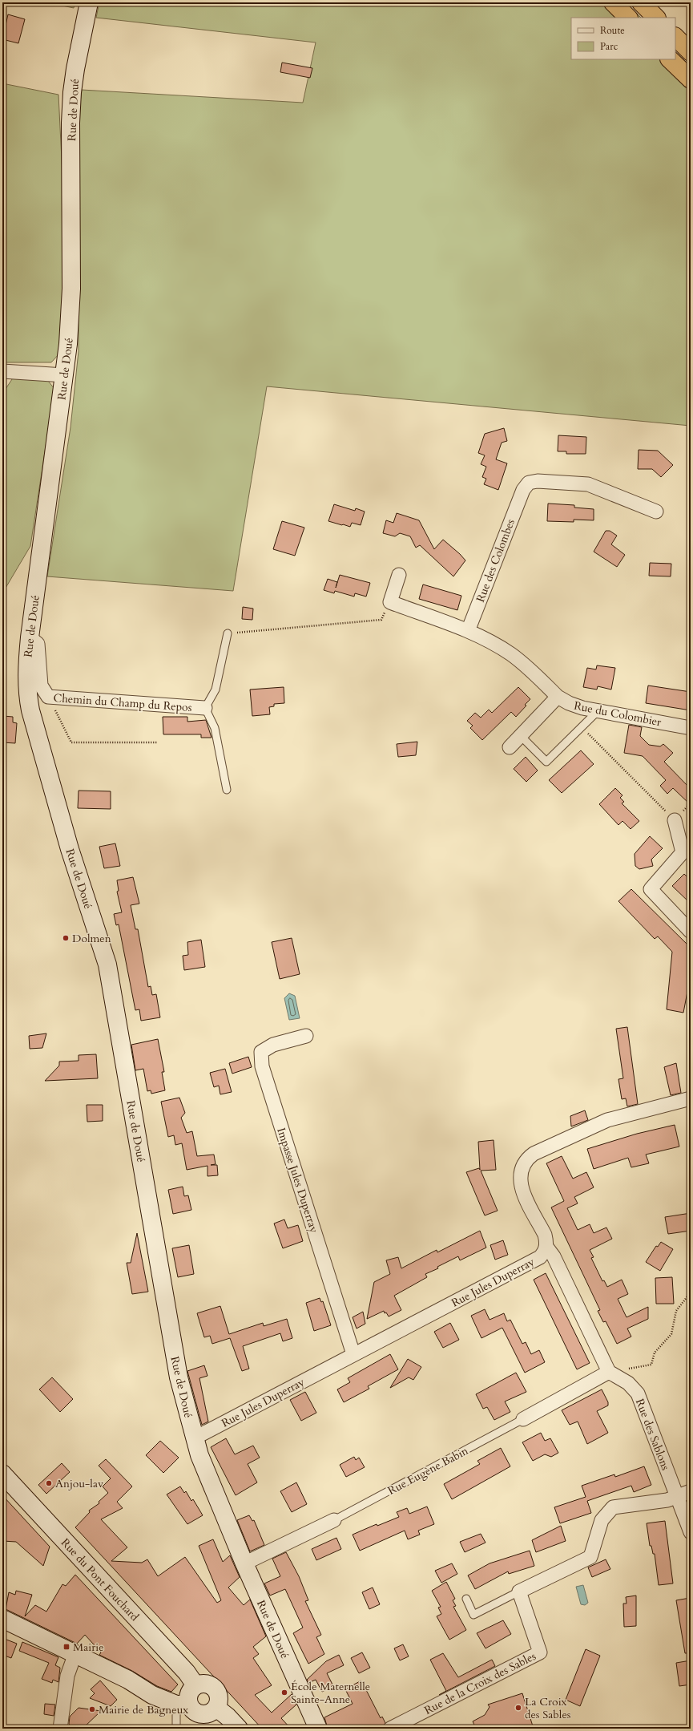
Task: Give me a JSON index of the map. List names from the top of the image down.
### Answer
{
  "streets": {
    "street": [
      "Rue de Doué",
      "Rue des Colombes",
      "Chemin du Champ du Repos",
      "Rue du Colombier",
      "Impasse Jules Duperray",
      "Rue Jules Duperray",
      "Rue des Sablons",
      "Rue Eugène Babin",
      "Rue du Pont Fouchard",
      "Rue de la Croix des Sables"
    ]
  },
  "crossings": [
    ["Rue de Doué", "Chemin du Champ du Repos"],
    ["Rue de Doué", "Rue Jules Duperray"],
    ["Rue de Doué", "Rue Eugène Babin"],
    ["Rue des Colombes", "Rue du Colombier"],
    ["Impasse Jules Duperray", "Rue Jules Duperray"],
    ["Rue des Sablons", "Rue Eugène Babin"]
  ],
  "places": {
    "other": [
      "Dolmen",
      "Anjou-lav",
      "École Maternelle Sainte-Anne",
      "La Croix des Sables",
      "Mairie de Bagneux"
    ],
    "transit": ["Mairie"]
  },
  "legend": ["Route", "Parc"]
}
